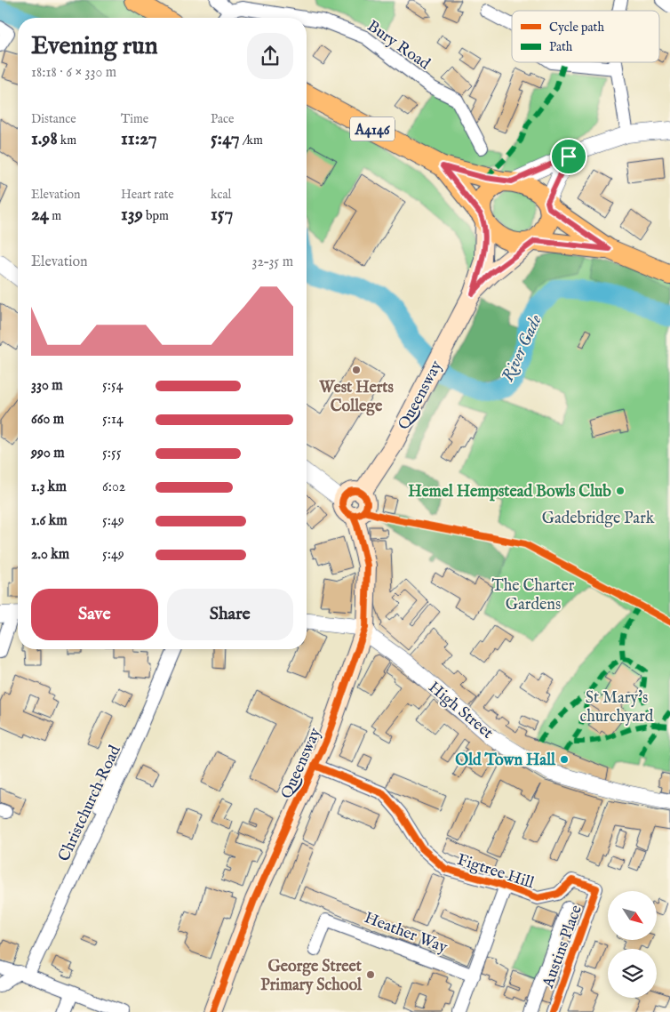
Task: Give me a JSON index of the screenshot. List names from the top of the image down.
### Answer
{
  "streets": {
    "main road": ["A4146", "Queensway"],
    "street": [
      "Bury Road",
      "High Street",
      "Christchurch Road",
      "Figtree Hill",
      "Heather Way",
      "Austins Place"
    ]
  },
  "crossings": [
    ["A4146", "Queensway"],
    ["Queensway", "High Street"],
    ["Queensway", "Figtree Hill"],
    ["Figtree Hill", "Austins Place"]
  ],
  "water": ["River Gade"],
  "parks": ["Gadebridge Park", "The Charter Gardens", "St Mary's churchyard"],
  "places": [
    "West Herts College",
    "Hemel Hempstead Bowls Club",
    "Old Town Hall",
    "George Street Primary School"
  ],
  "legend": ["Cycle path", "Path"],
  "north": "bottom right",
  "page": {
    "heading": ["Evening run", "18:18 · 6 × 330 m"],
    "stats": [
      ["Distance", "1.98 km"],
      ["Time", "11:27"],
      ["Pace", "5:47 /km"],
      ["Elevation", "24 m"],
      ["Heart rate", "139 bpm"],
      ["kcal", "157"]
    ],
    "chart": ["Elevation", "32–35 m"],
    "list": [
      {
        "name": "330 m",
        "note": "5:54"
      },
      {
        "name": "660 m",
        "note": "5:14"
      },
      {
        "name": "990 m",
        "note": "5:55"
      },
      {
        "name": "1.3 km",
        "note": "6:02"
      },
      {
        "name": "1.6 km",
        "note": "5:49"
      },
      {
        "name": "2.0 km",
        "note": "5:49"
      }
    ],
    "buttons": ["Save", "Share"]
  }
}
